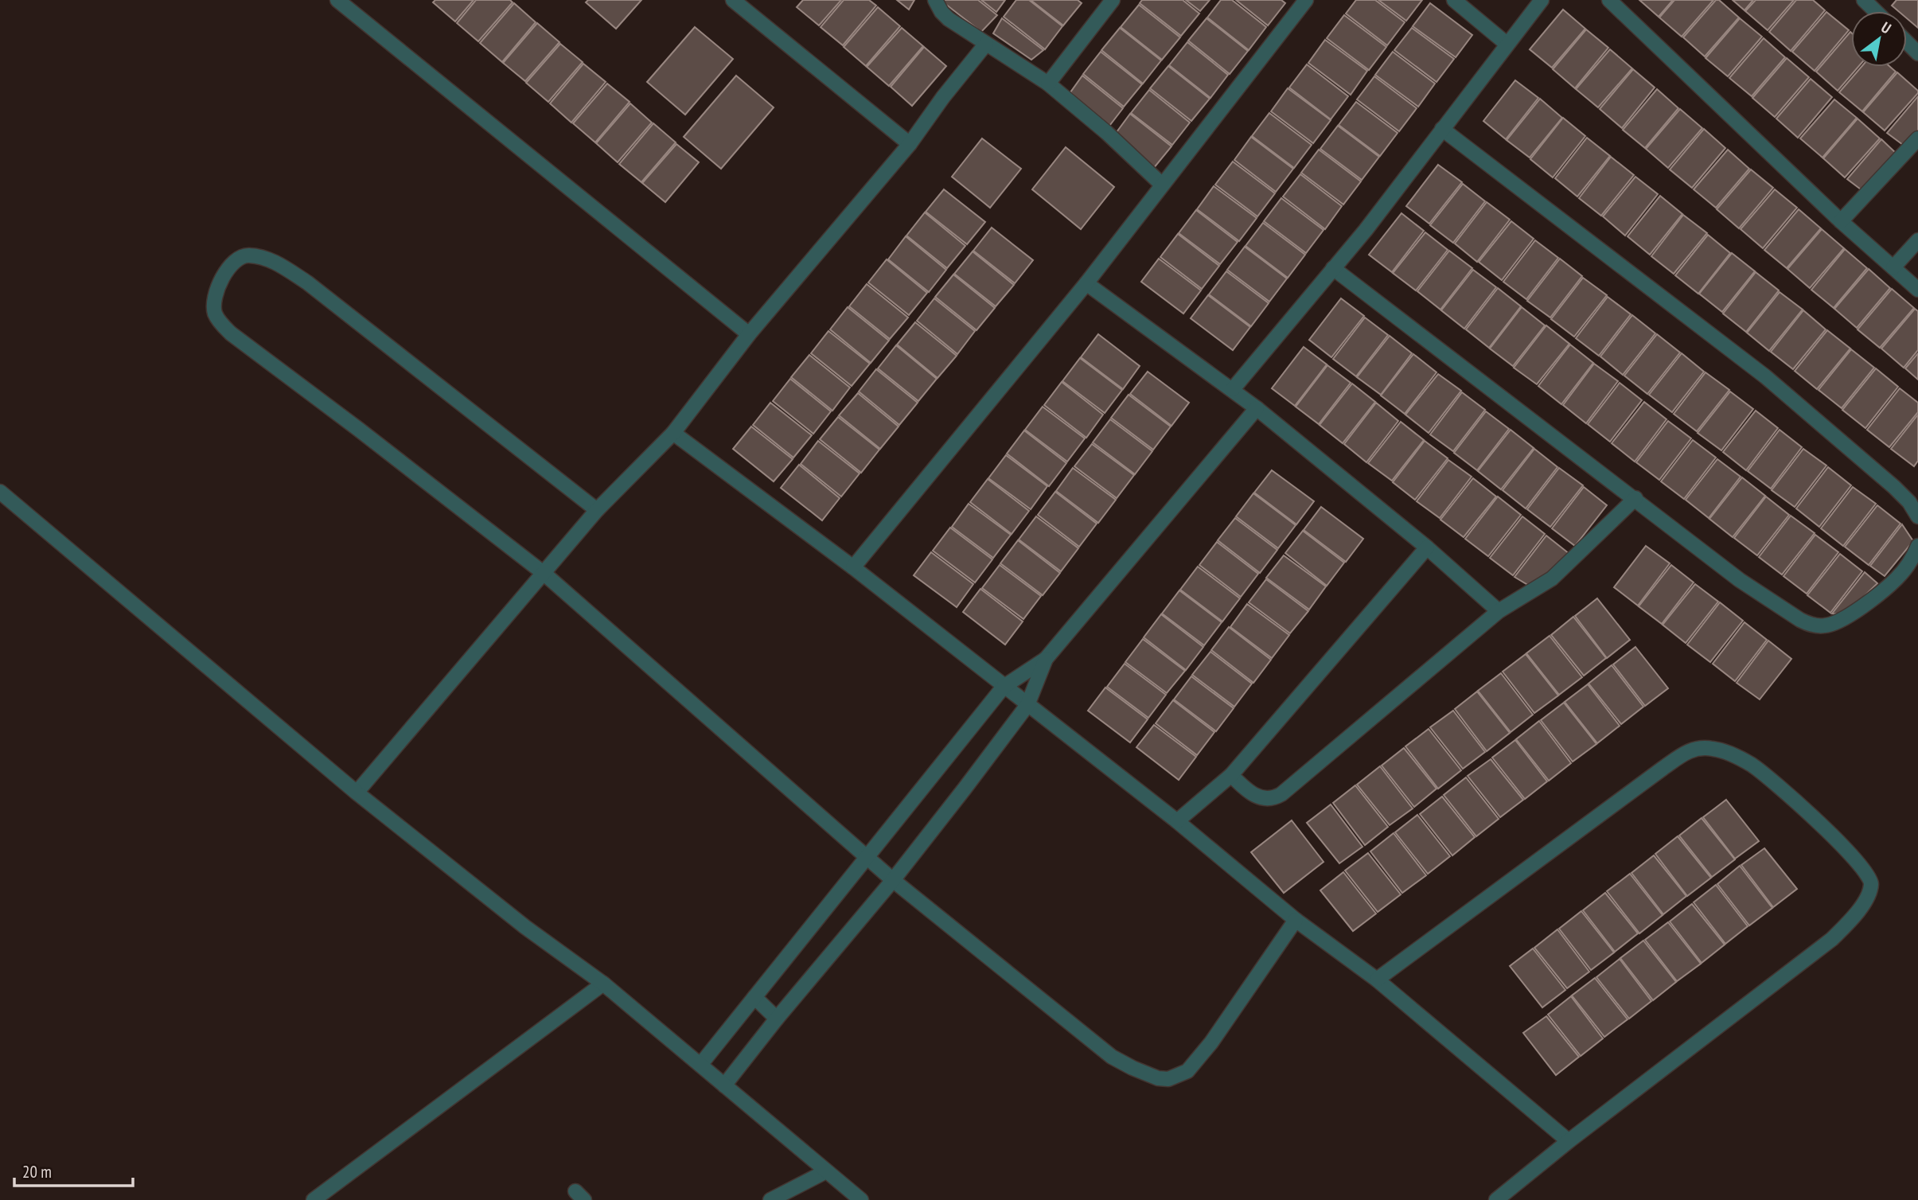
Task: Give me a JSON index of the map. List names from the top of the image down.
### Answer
{
  "scale_bar": "20 m",
  "north": "top right"
}
